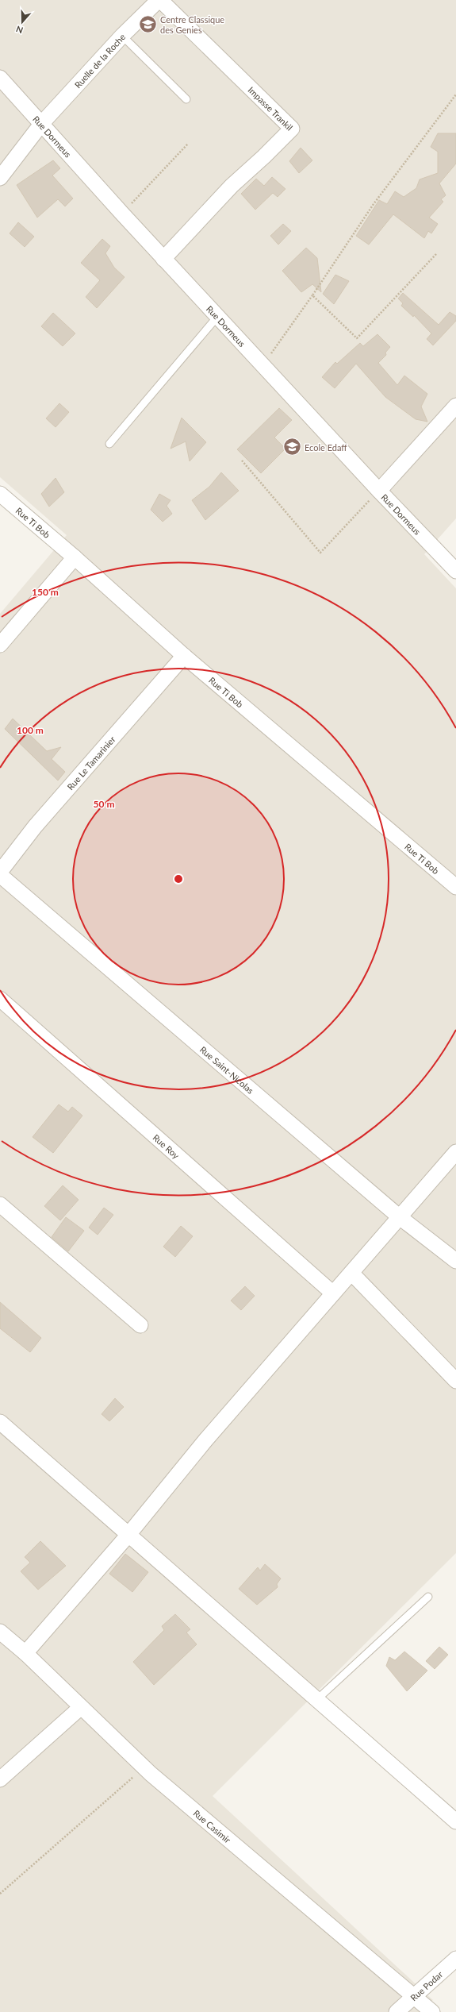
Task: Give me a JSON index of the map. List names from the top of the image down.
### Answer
{
  "streets": {
    "street": [
      "Ruelle de la Roche",
      "Impasse Trankil",
      "Rue Dormeus",
      "Rue Ti Bob",
      "Rue Le Tamarinier",
      "Rue Saint-Nicolas",
      "Rue Roy",
      "Rue Casimir",
      "Rue Podar"
    ]
  },
  "crossings": [
    ["Ruelle de la Roche", "Impasse Trankil"],
    ["Ruelle de la Roche", "Rue Dormeus"],
    ["Impasse Trankil", "Rue Dormeus"],
    ["Rue Ti Bob", "Rue Le Tamarinier"],
    ["Rue Casimir", "Rue Podar"]
  ],
  "places": {
    "school or university": ["Centre Classique des Genies", "Ecole Edaff"]
  },
  "north": "bottom",
  "rings": ["150 m", "100 m", "50 m"]
}
